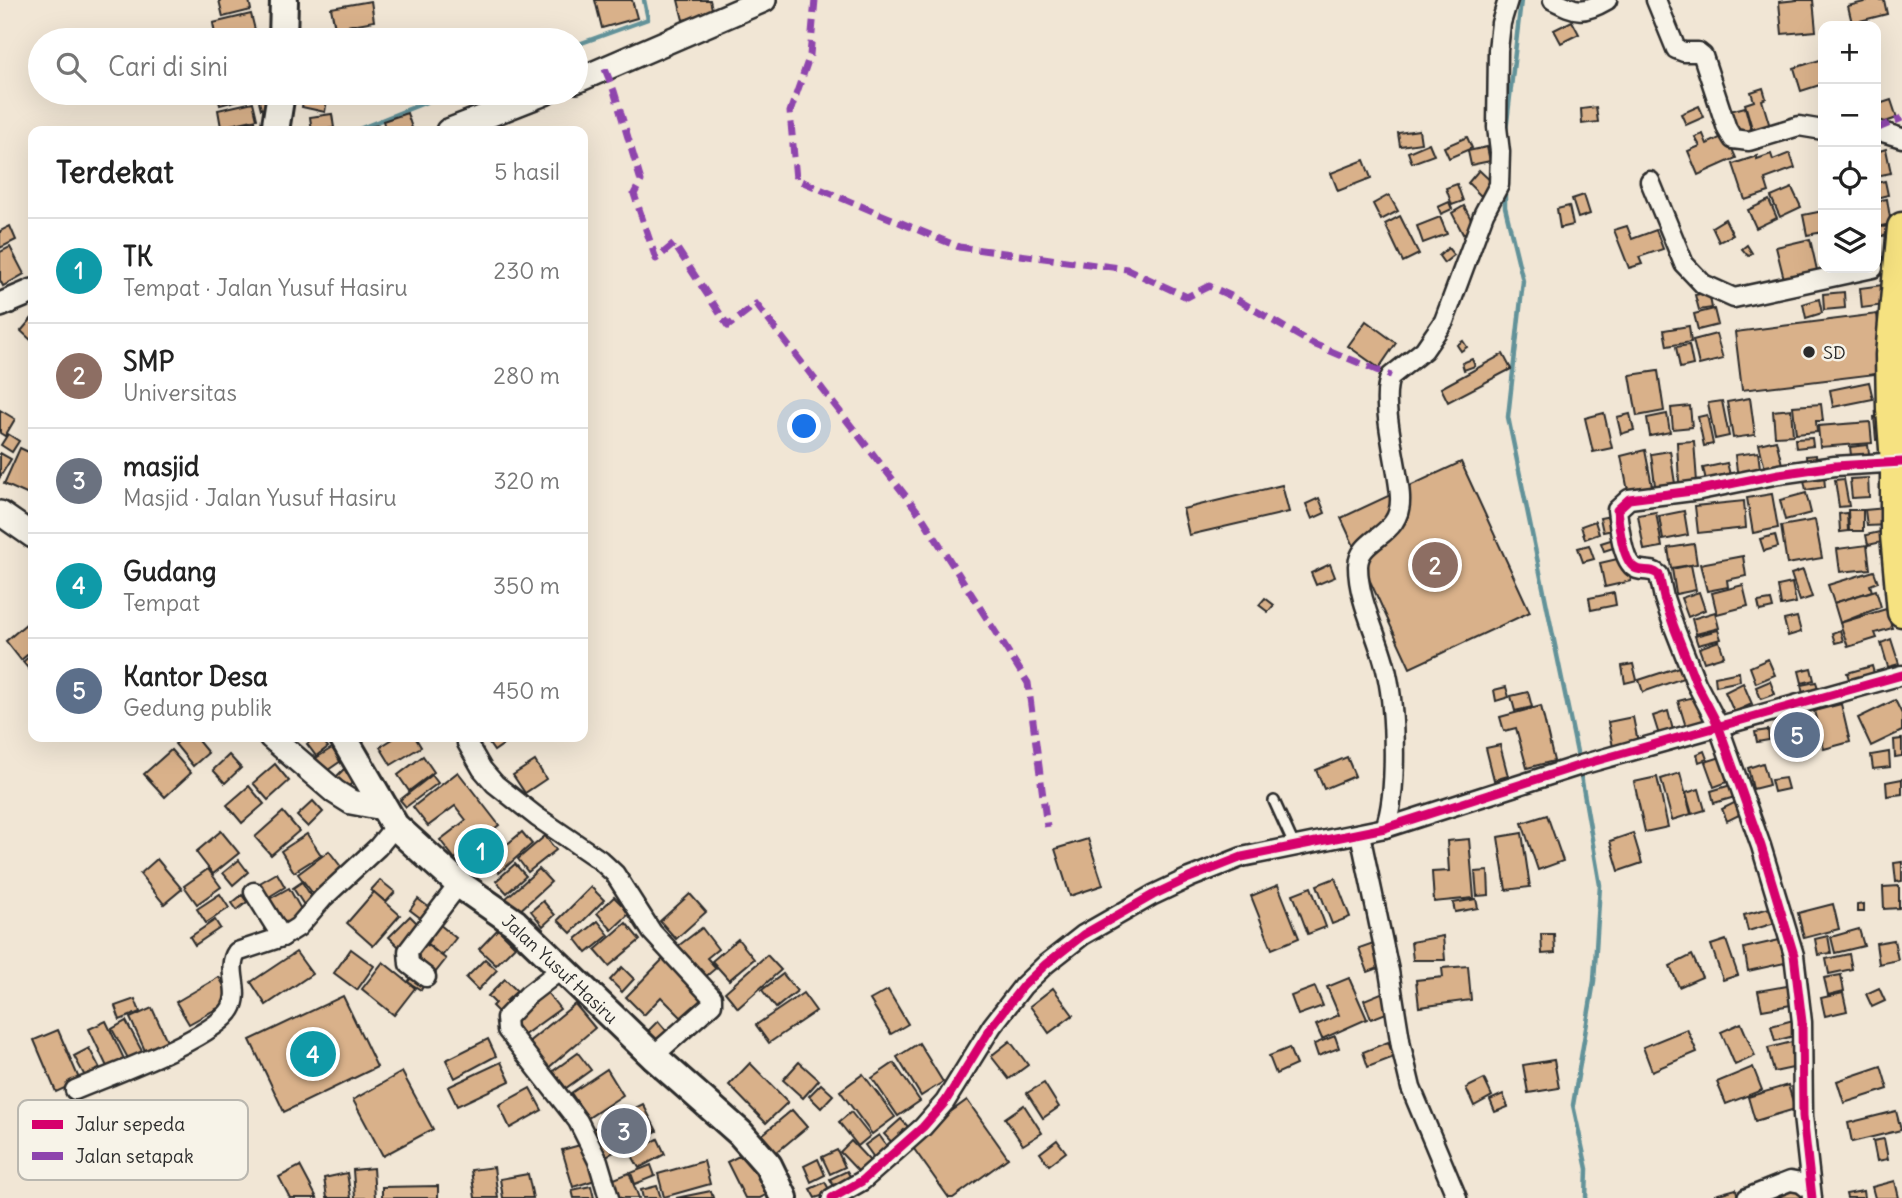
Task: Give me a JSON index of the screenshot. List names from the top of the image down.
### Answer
{
  "streets": {
    "main road": ["Jalan Yusuf Hasiru"]
  },
  "places": ["SD"],
  "legend": ["Jalur sepeda", "Jalan setapak"],
  "page": {
    "map_buttons": ["+", "−"],
    "search": "Cari di sini",
    "heading": ["Terdekat", "5 hasil"],
    "list": [
      {
        "mark": "1",
        "name": "TK",
        "note": "Tempat · Jalan Yusuf Hasiru",
        "value": "230 m"
      },
      {
        "mark": "2",
        "name": "SMP",
        "note": "Universitas",
        "value": "280 m"
      },
      {
        "mark": "3",
        "name": "masjid",
        "note": "Masjid · Jalan Yusuf Hasiru",
        "value": "320 m"
      },
      {
        "mark": "4",
        "name": "Gudang",
        "note": "Tempat",
        "value": "350 m"
      },
      {
        "mark": "5",
        "name": "Kantor Desa",
        "note": "Gedung publik",
        "value": "450 m"
      }
    ],
    "pins": [
      "2",
      "5",
      "1",
      "4",
      "3"
    ]
  }
}
